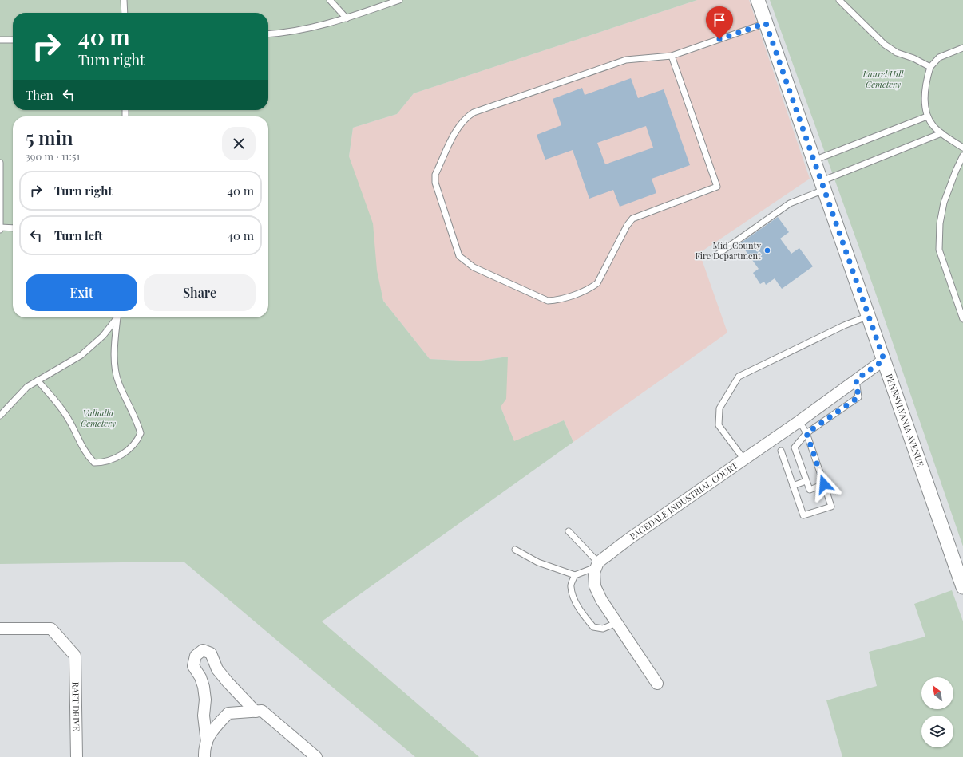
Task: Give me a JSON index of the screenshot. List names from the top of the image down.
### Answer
{
  "streets": {
    "street": ["PENNSYLVANIA AVENUE", "PAGEDALE INDUSTRIAL COURT", "RAFT DRIVE"]
  },
  "crossings": [
    ["PENNSYLVANIA AVENUE", "PAGEDALE INDUSTRIAL COURT"]
  ],
  "parks": ["Laurel Hill Cemetery", "Valhalla Cemetery"],
  "places": ["Mid-County Fire Department"],
  "north": "top left",
  "page": {
    "turn": ["40 m", "Turn right"],
    "then": "Then",
    "heading": ["5 min", "390 m · 11:51"],
    "list": [
      {
        "name": "Turn right",
        "value": "40 m"
      },
      {
        "name": "Turn left",
        "value": "40 m"
      }
    ],
    "buttons": ["Exit", "Share"]
  }
}
